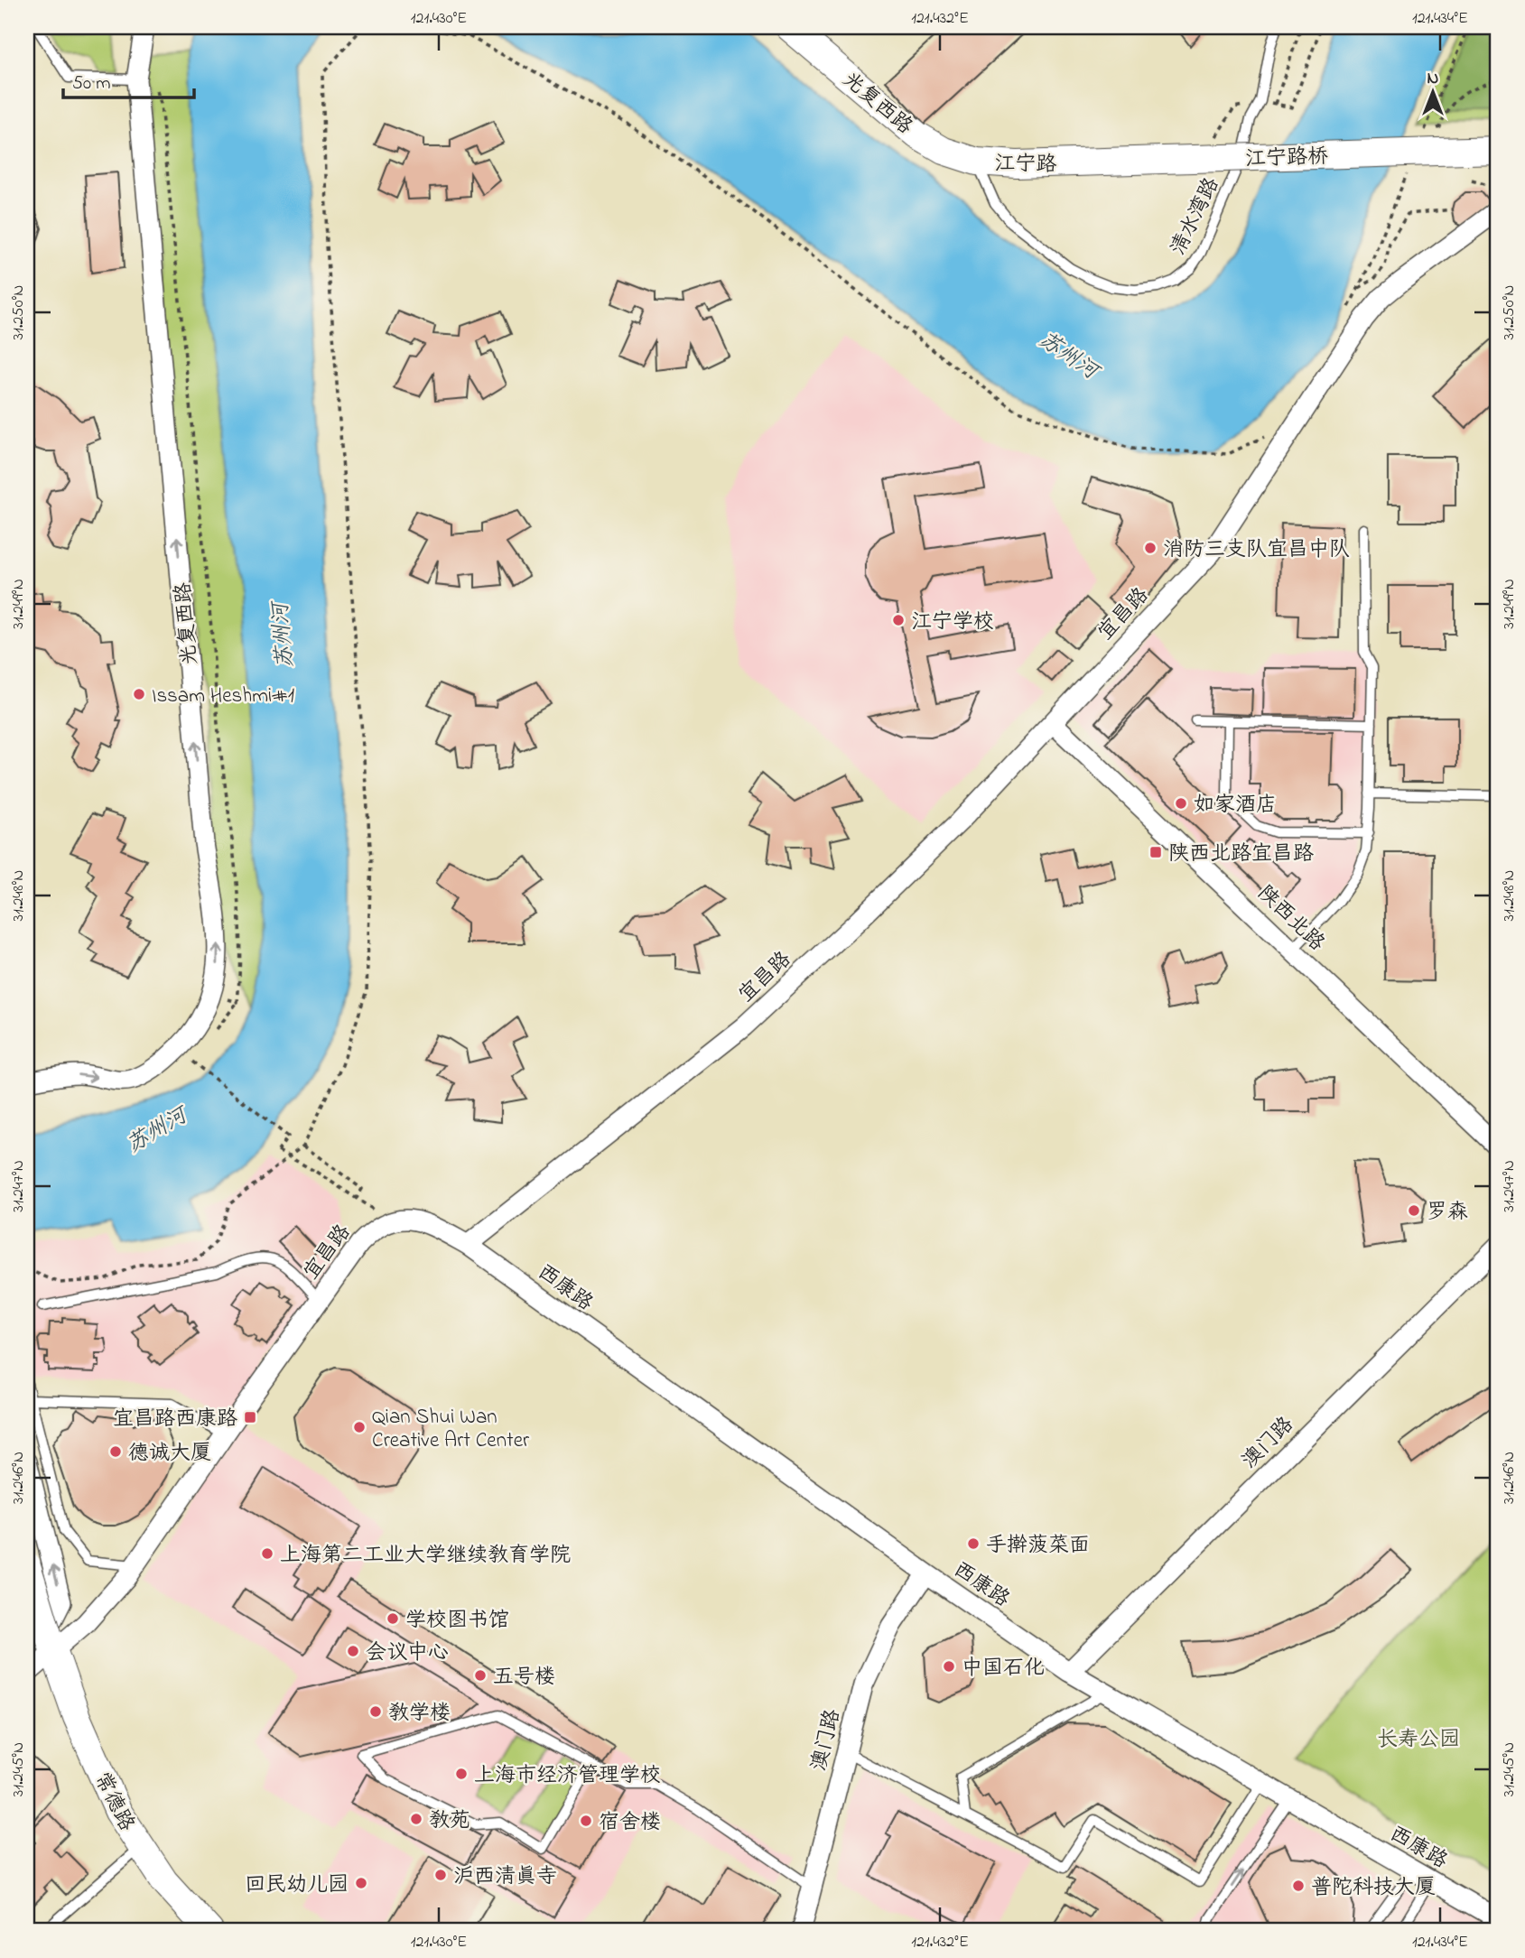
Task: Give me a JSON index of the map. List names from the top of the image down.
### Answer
{
  "streets": {
    "main road": [
      "光复西路",
      "江宁路桥",
      "江宁路",
      "常德路"
    ],
    "street": [
      "宜昌路",
      "陕西北路",
      "西康路",
      "澳门路"
    ],
    "lane": ["清水湾路"]
  },
  "crossings": [
    ["光复西路", "江宁路"],
    ["光复西路", "清水湾路"],
    ["江宁路桥", "江宁路"],
    ["江宁路", "清水湾路"],
    ["宜昌路", "陕西北路"],
    ["宜昌路", "西康路"],
    ["宜昌路", "常德路"],
    ["西康路", "澳门路"]
  ],
  "one_way": ["光复西路"],
  "water": ["苏州河"],
  "parks": ["长寿公园"],
  "places": {
    "other": [
      "消防三支队宜昌中队",
      "江宁学校",
      "Issam Heshmi#1",
      "如家酒店",
      "罗森",
      "Qian Shui Wan Creative Art Center",
      "德诚大厦",
      "手擀菠菜面",
      "上海第二工业大学继续教育学院",
      "学校图书馆",
      "会议中心",
      "中国石化",
      "五号楼",
      "教学楼",
      "上海市经济管理学校",
      "教苑",
      "宿舍楼",
      "沪西清真寺",
      "回民幼儿园",
      "普陀科技大厦"
    ],
    "transit": ["陕西北路宜昌路", "宜昌路西康路"]
  },
  "scale_bar": "50 m",
  "north": "top",
  "coordinates": [
    "121.430°E",
    "121.432°E",
    "121.434°E",
    "31.250°N",
    "31.249°N",
    "31.248°N",
    "31.247°N",
    "31.246°N",
    "31.245°N"
  ]
}
